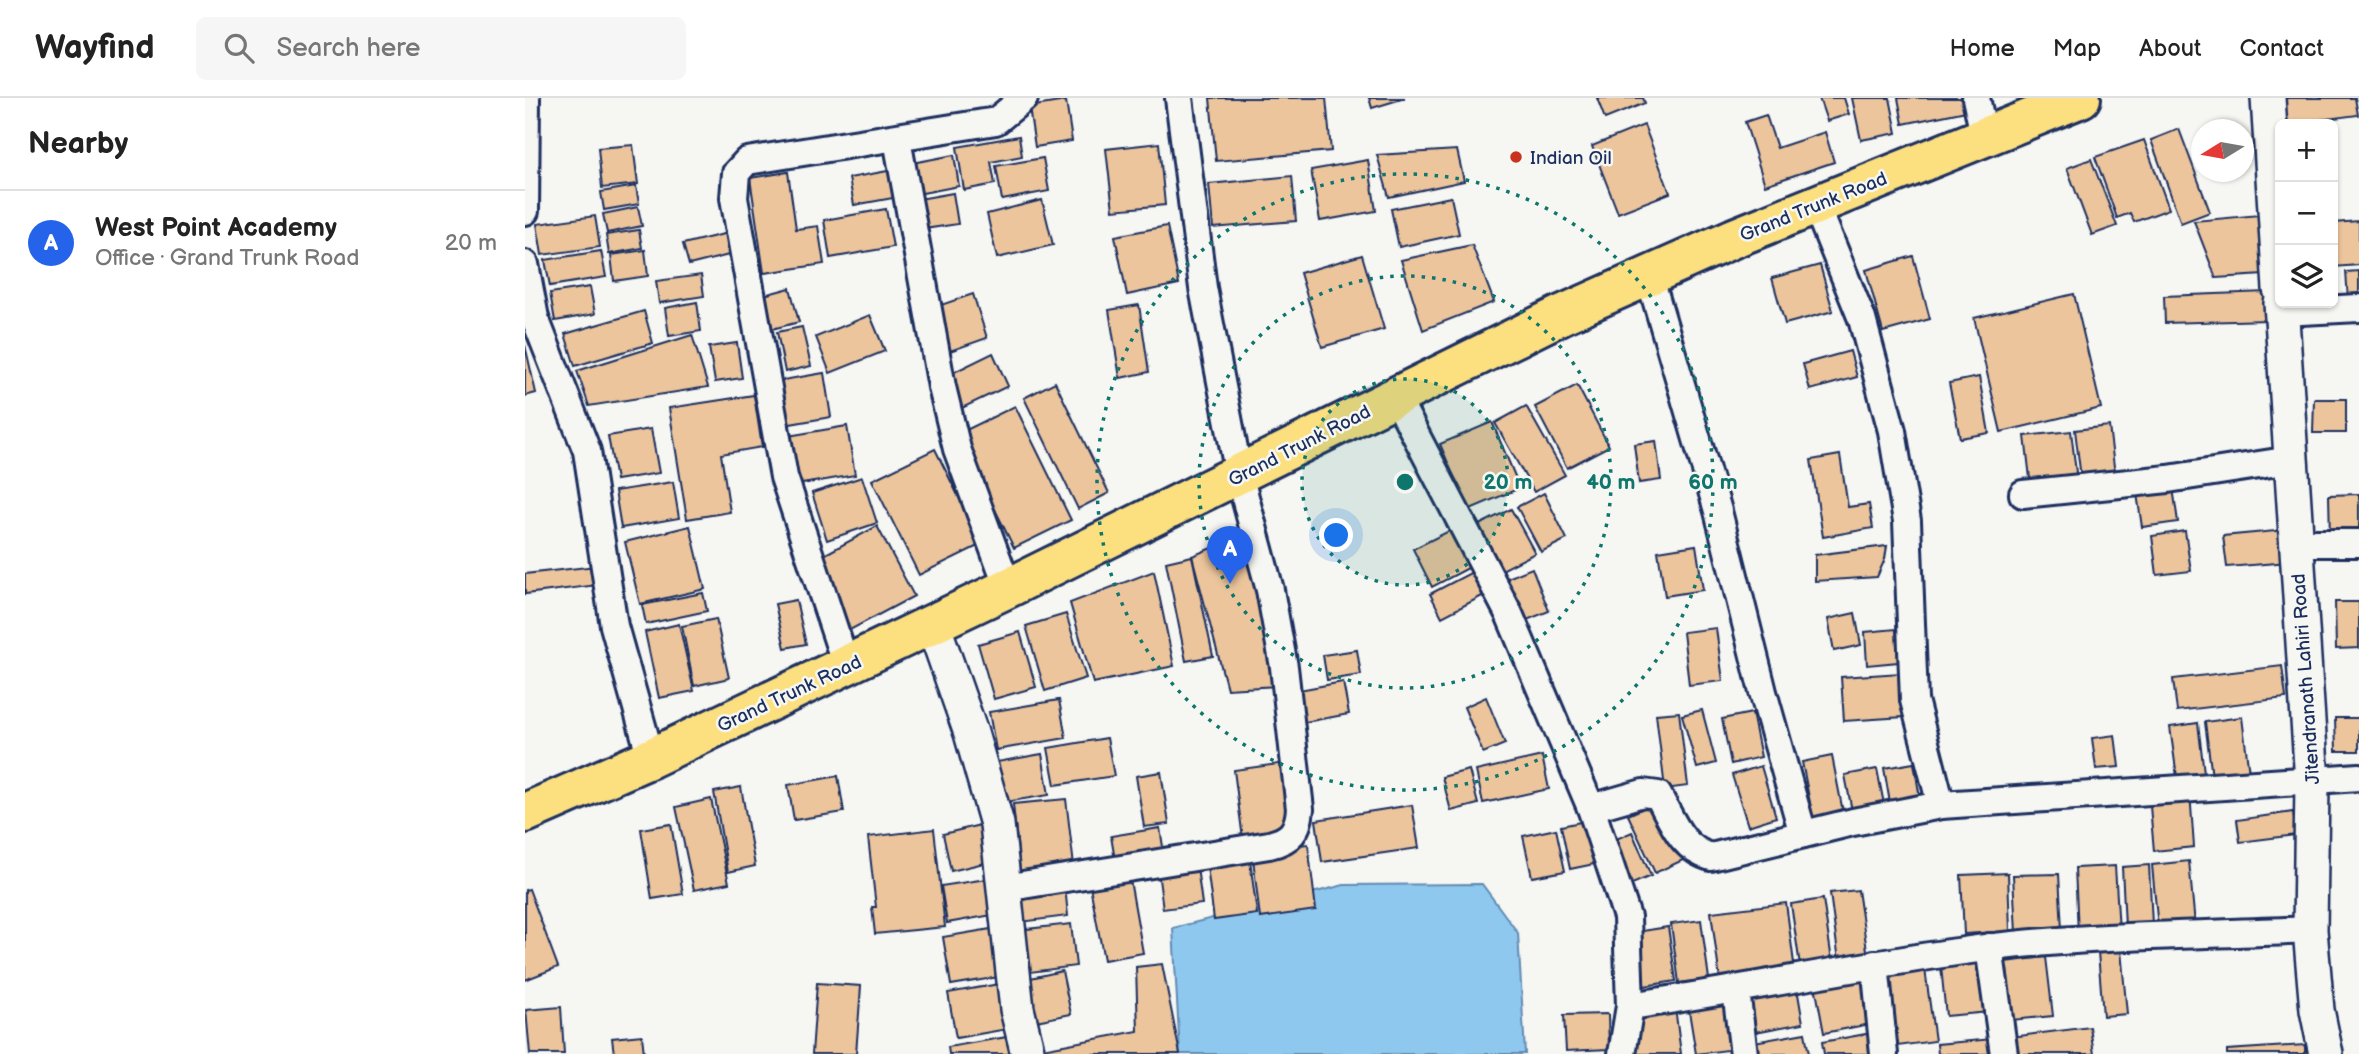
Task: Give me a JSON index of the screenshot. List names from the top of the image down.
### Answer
{
  "streets": {
    "main road": ["Grand Trunk Road"],
    "street": ["Jitendranath Lahiri Road"]
  },
  "places": ["Indian Oil"],
  "north": "left",
  "page": {
    "header": "Wayfind",
    "search": "Search here",
    "nav": [
      "Home",
      "Map",
      "About",
      "Contact"
    ],
    "heading": "Nearby",
    "map_buttons": ["+", "−"],
    "list": [
      {
        "mark": "A",
        "name": "West Point Academy",
        "note": "Office · Grand Trunk Road",
        "value": "20 m"
      }
    ],
    "pins": "A"
  },
  "rings": ["20 m", "40 m", "60 m"]
}
